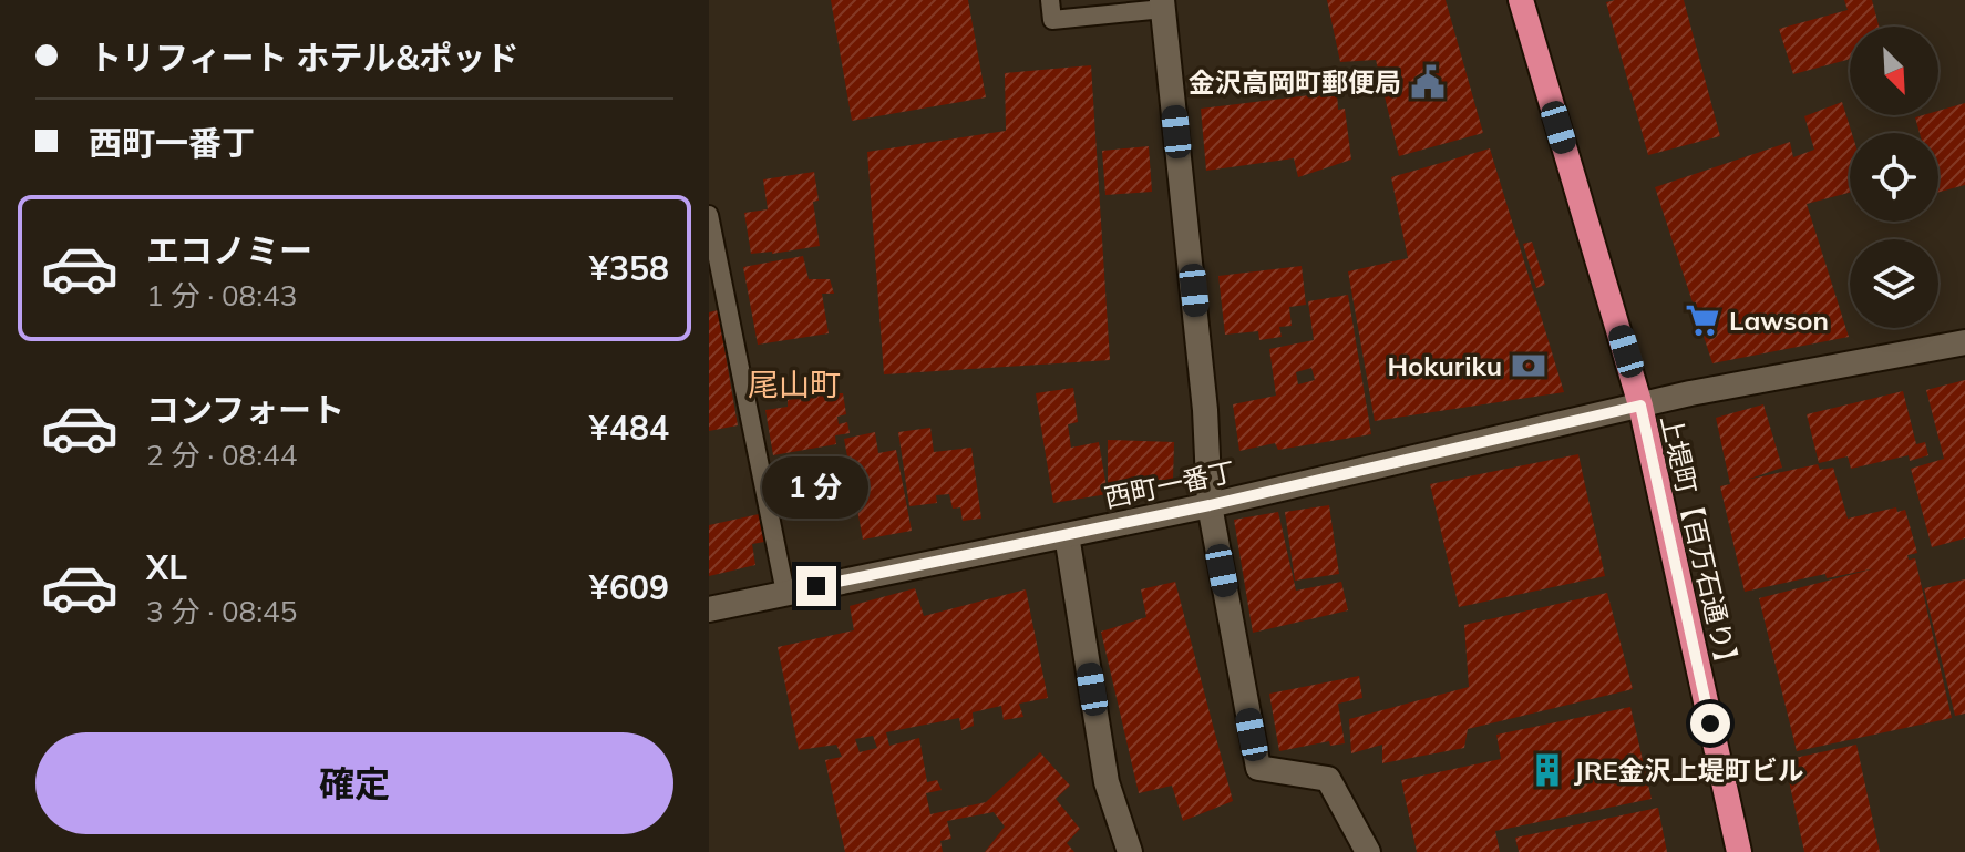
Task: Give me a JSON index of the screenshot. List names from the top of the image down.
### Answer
{
  "streets": {
    "highway": ["上堤町【百万石通り】"],
    "street": ["西町一番丁"]
  },
  "crossings": [
    ["西町一番丁", "上堤町【百万石通り】"]
  ],
  "districts": ["尾山町"],
  "places": {
    "public building": ["金沢高岡町郵便局"],
    "supermarket": ["Lawson"],
    "bank": ["Hokuriku"],
    "building": ["JRE金沢上堤町ビル"]
  },
  "north": "bottom right",
  "page": {
    "banner": ["トリフィート ホテル&ポッド", "西町一番丁"],
    "list": [
      {
        "name": "エコノミー",
        "note": "1 分 · 08:43",
        "value": "¥358"
      },
      {
        "name": "コンフォート",
        "note": "2 分 · 08:44",
        "value": "¥484"
      },
      {
        "name": "XL",
        "note": "3 分 · 08:45",
        "value": "¥609"
      }
    ],
    "bubble": "1 分",
    "buttons": "確定"
  }
}
